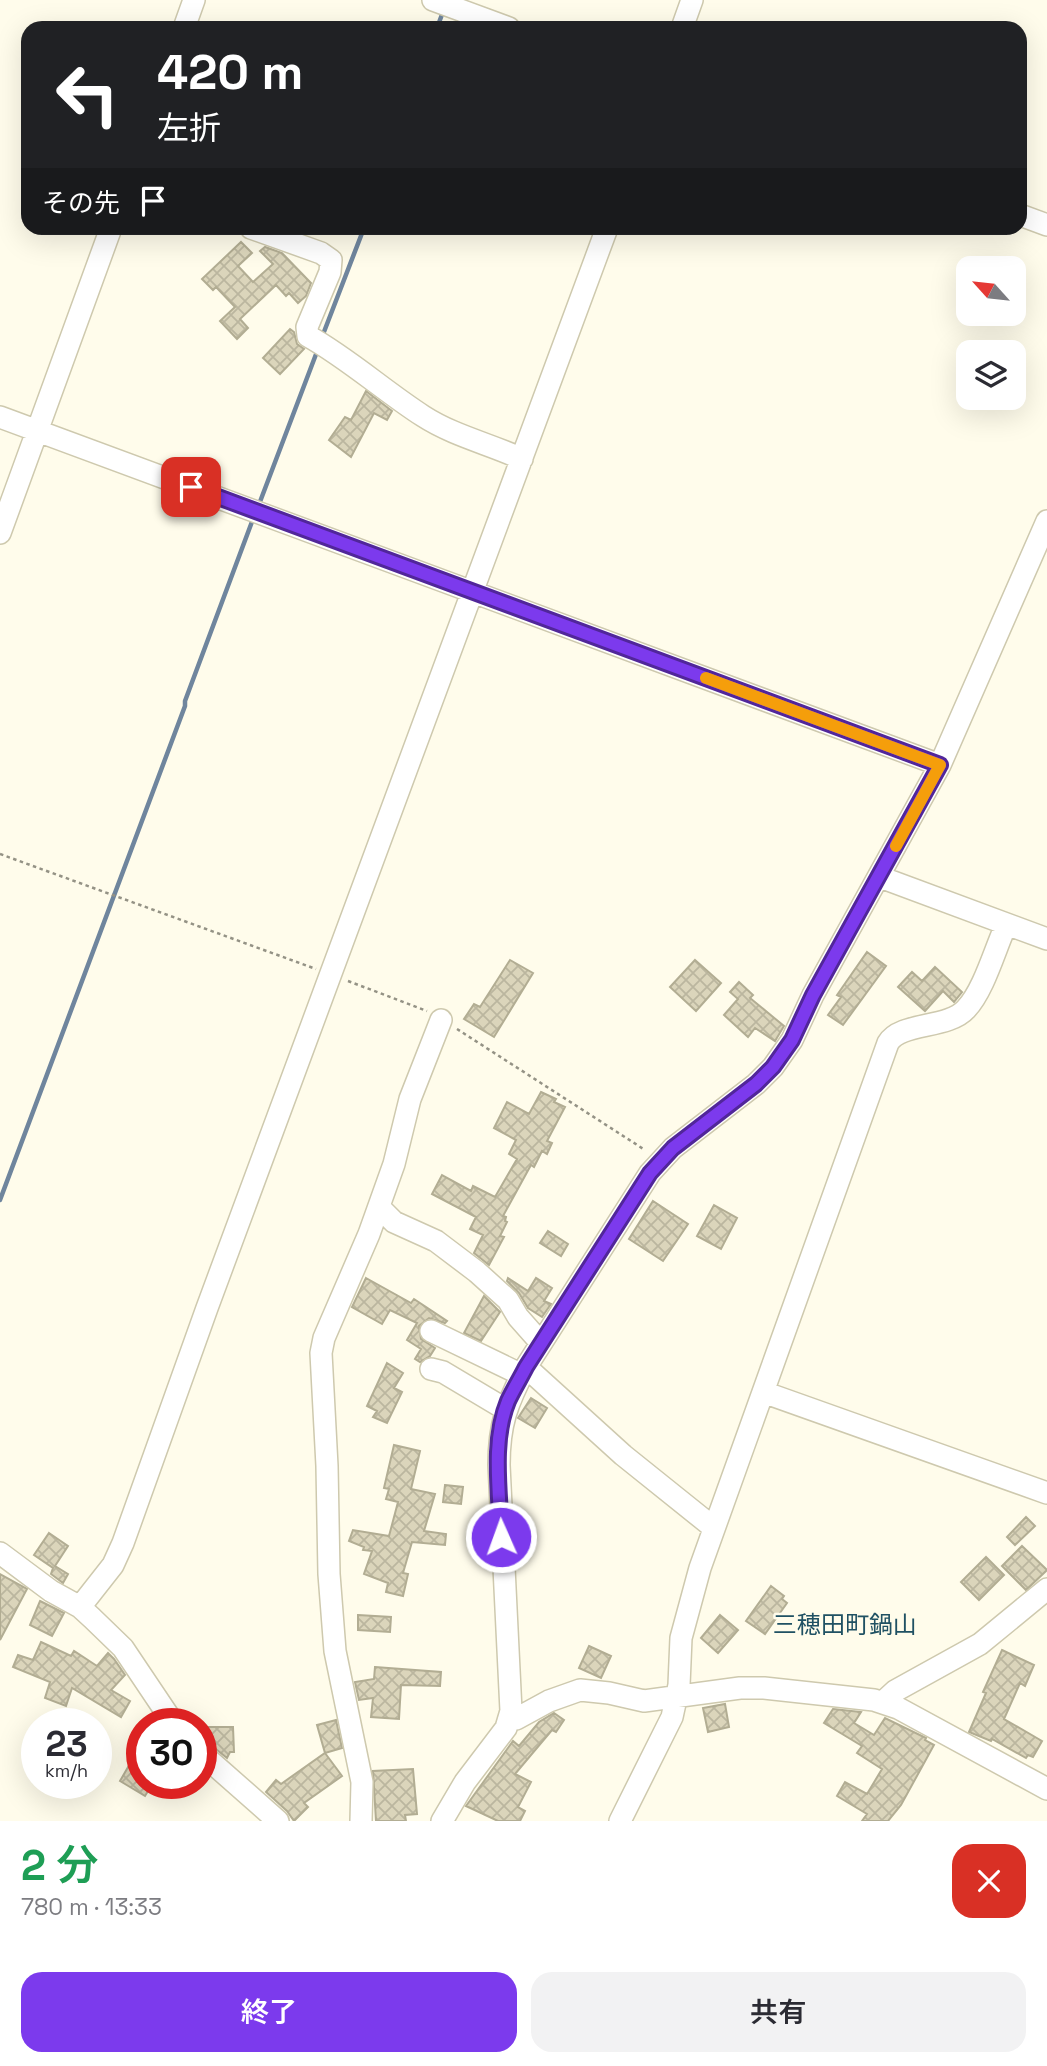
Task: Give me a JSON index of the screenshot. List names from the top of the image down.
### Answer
{
  "districts": ["三穂田町鍋山"],
  "north": "top left",
  "page": {
    "turn": ["420 m", "左折"],
    "then": "その先",
    "speed": "23 km/h",
    "limit": "30",
    "heading": ["2 分", "780 m · 13:33"],
    "buttons": ["終了", "共有"]
  }
}
